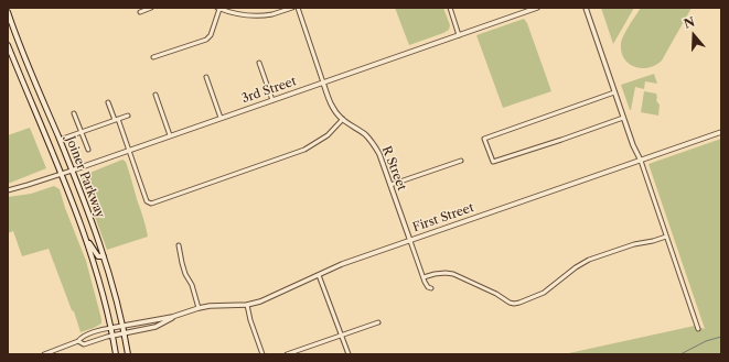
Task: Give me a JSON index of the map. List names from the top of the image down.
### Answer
{
  "streets": {
    "main road": ["Joiner Parkway"],
    "street": ["3rd Street", "R Street", "First Street"]
  },
  "crossings": [
    ["3rd Street", "R Street"],
    ["3rd Street", "Joiner Parkway"],
    ["R Street", "First Street"]
  ],
  "north": "top"
}
